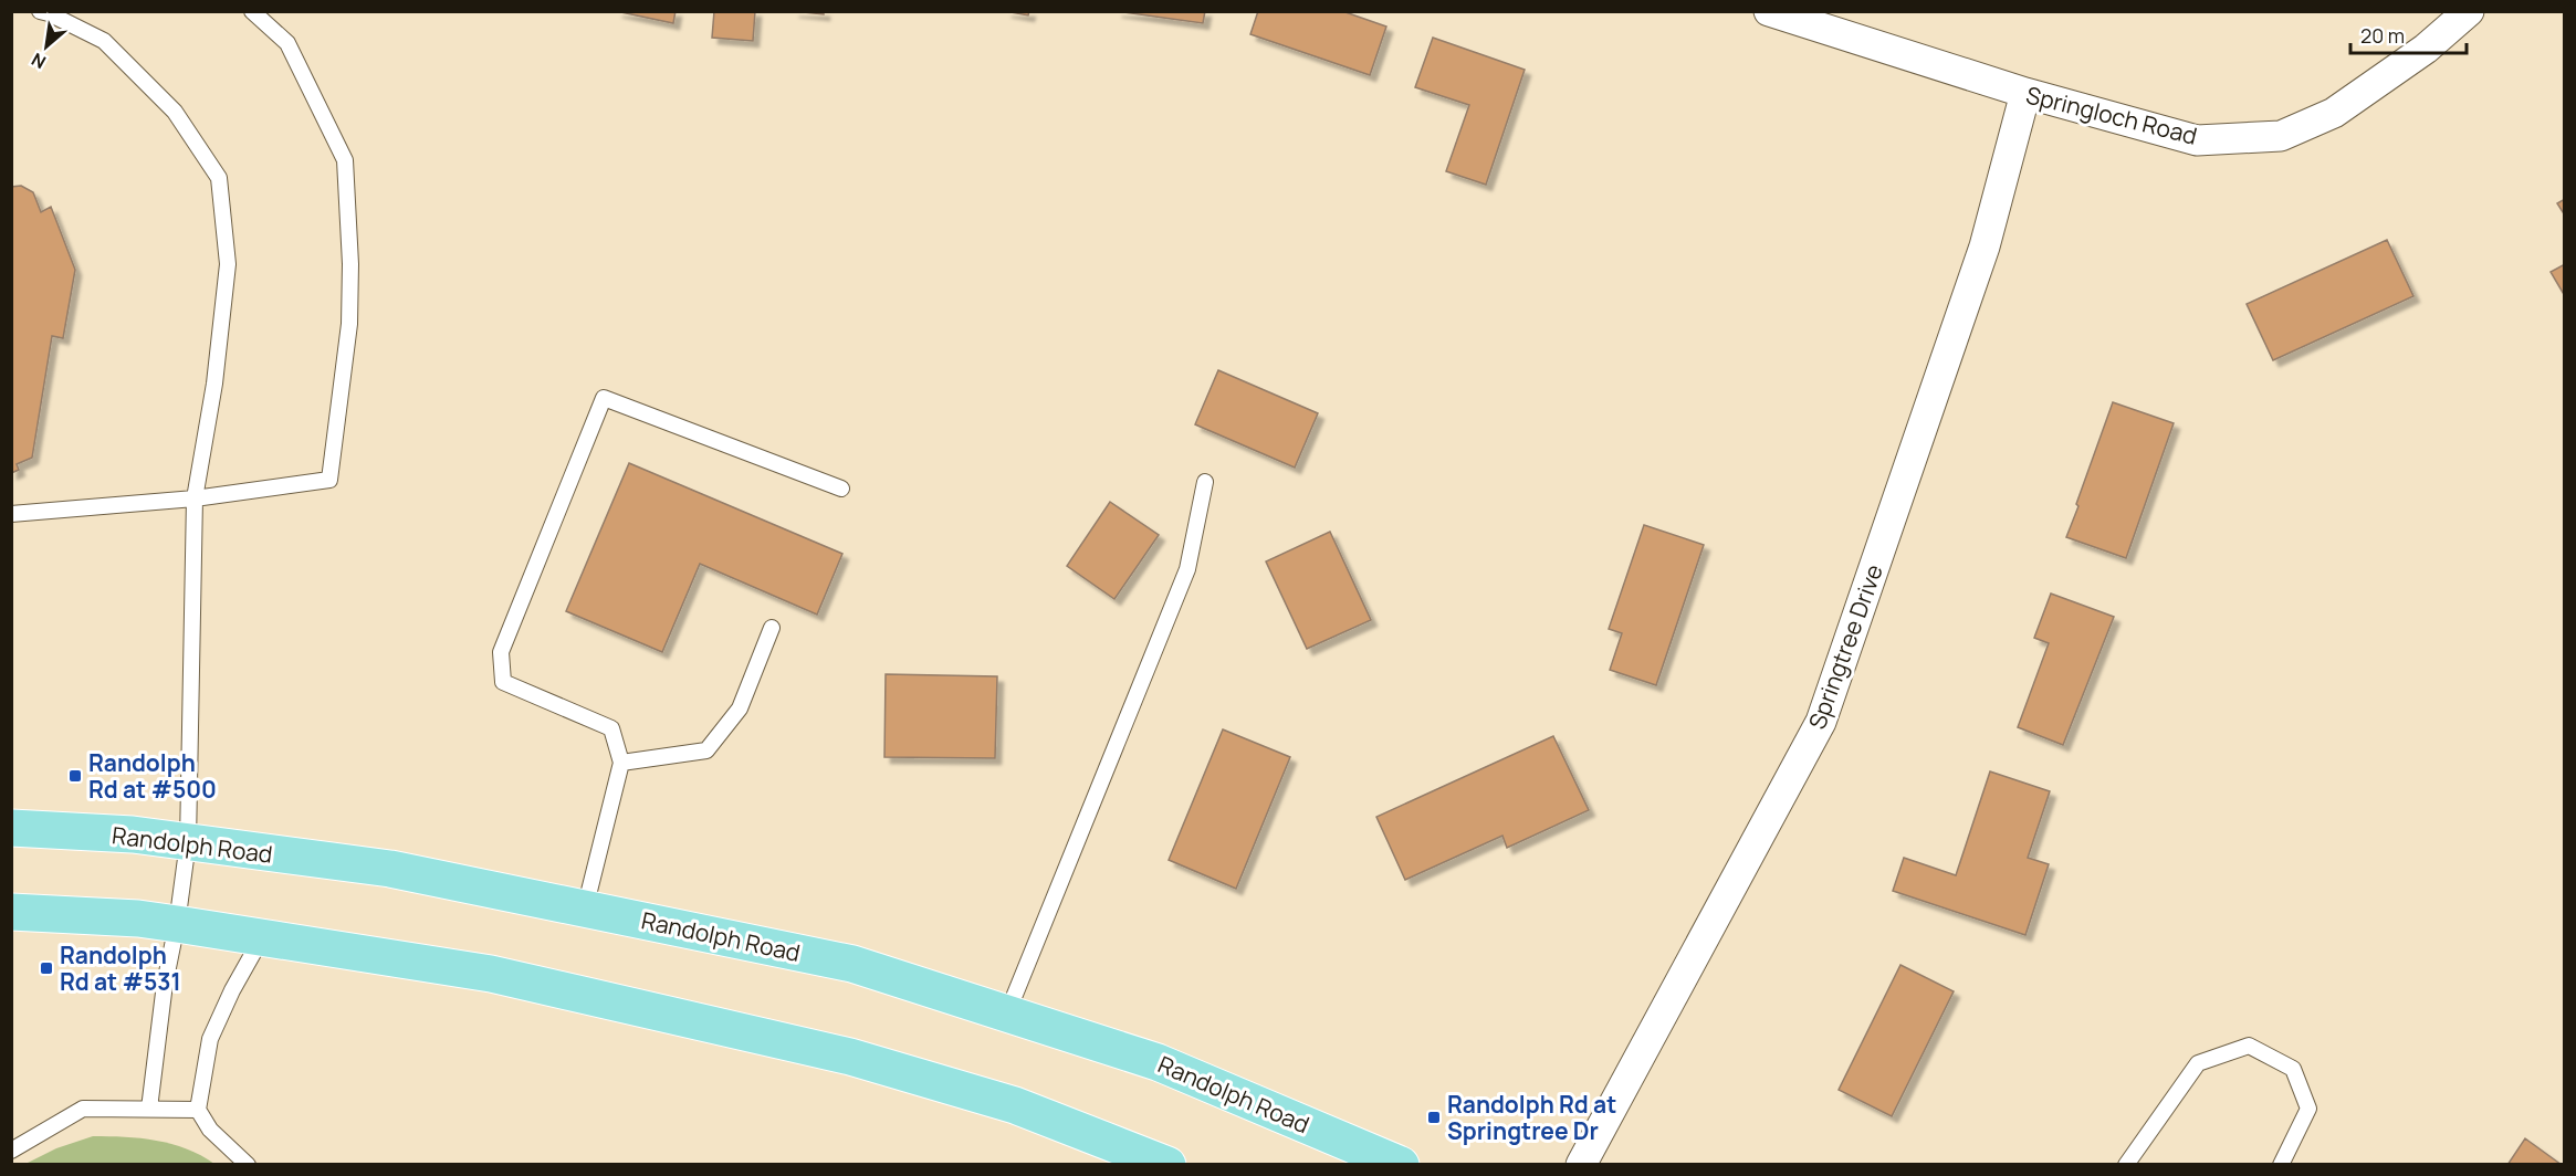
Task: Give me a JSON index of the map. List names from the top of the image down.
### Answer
{
  "streets": {
    "main road": ["Randolph Road"],
    "street": ["Springloch Road", "Springtree Drive"]
  },
  "crossings": [
    ["Springloch Road", "Springtree Drive"]
  ],
  "places": {
    "transit": ["Randolph Rd at #500", "Randolph Rd at #531", "Randolph Rd at Springtree Dr"]
  },
  "scale_bar": "20 m",
  "north": "bottom left"
}
